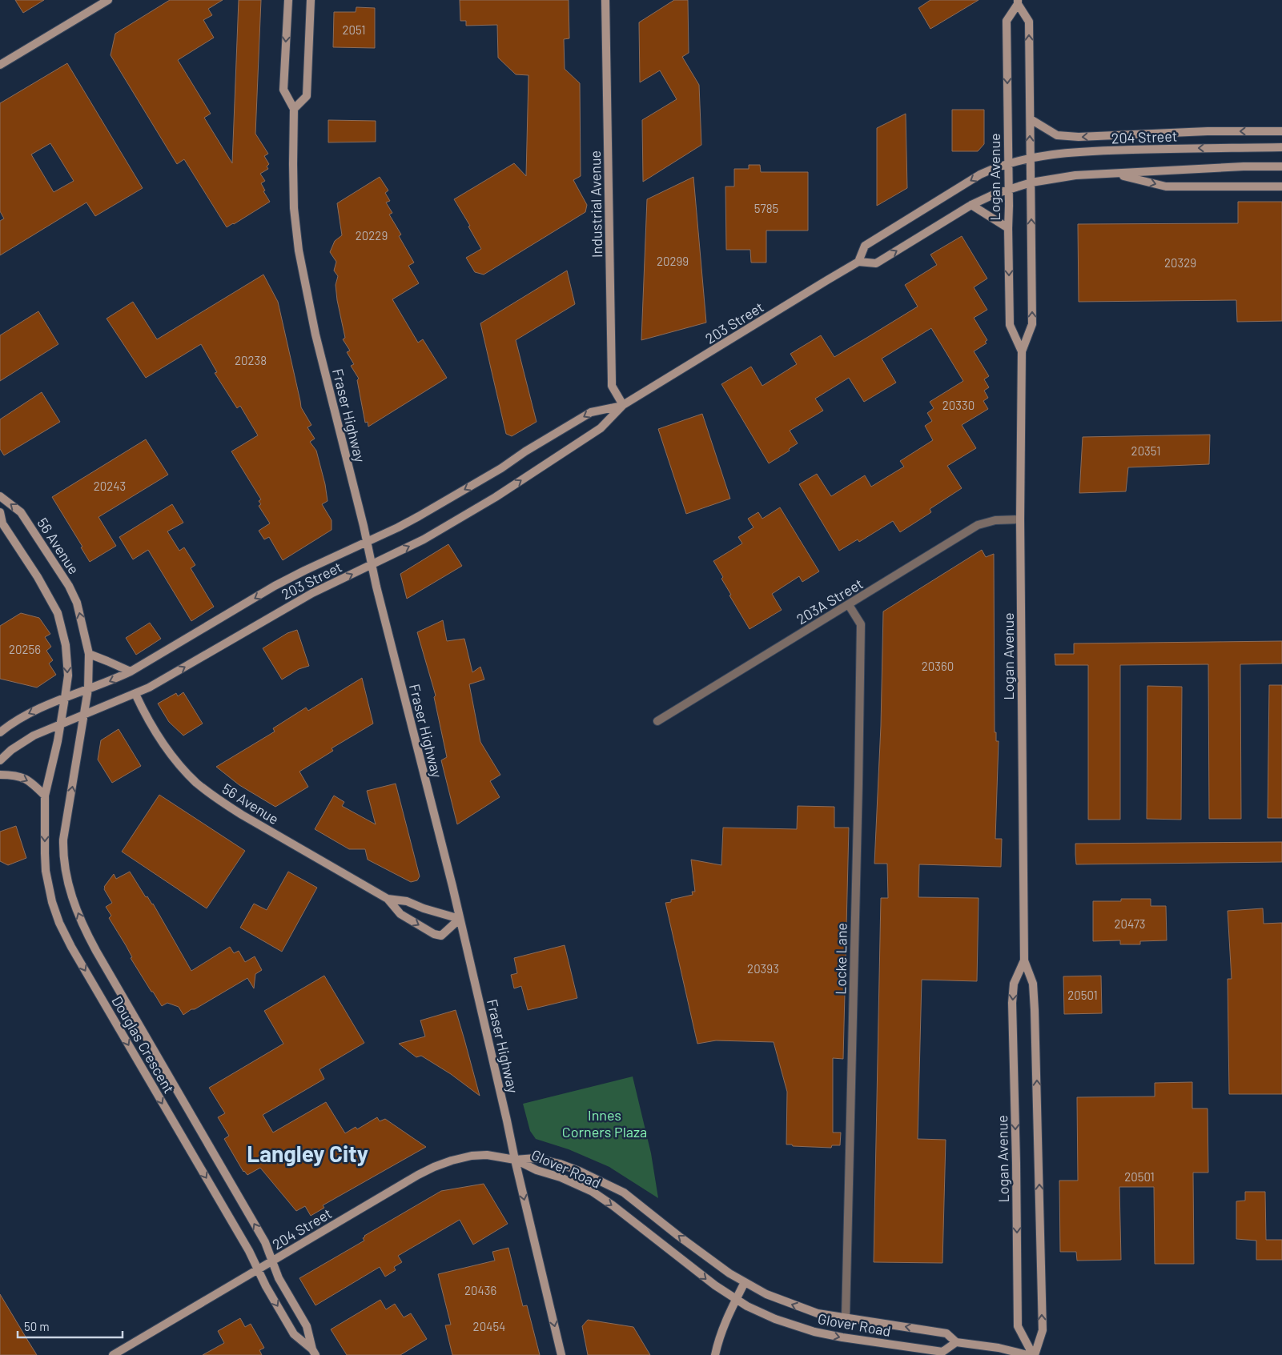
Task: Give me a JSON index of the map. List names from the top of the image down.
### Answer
{
  "streets": {
    "main road": [
      "204 Street",
      "Logan Avenue",
      "Industrial Avenue",
      "203 Street",
      "Fraser Highway",
      "56 Avenue",
      "Douglas Crescent",
      "Glover Road"
    ],
    "street": ["203A Street", "Locke Lane"]
  },
  "crossings": [
    ["204 Street", "Logan Avenue"],
    ["204 Street", "Fraser Highway"],
    ["204 Street", "Douglas Crescent"],
    ["204 Street", "Glover Road"],
    ["Logan Avenue", "203A Street"],
    ["Industrial Avenue", "203 Street"],
    ["203 Street", "Fraser Highway"],
    ["203 Street", "56 Avenue"],
    ["203 Street", "Douglas Crescent"],
    ["Fraser Highway", "56 Avenue"],
    ["Fraser Highway", "Glover Road"],
    ["56 Avenue", "Douglas Crescent"],
    ["203A Street", "Locke Lane"],
    ["Locke Lane", "Glover Road"]
  ],
  "districts": ["Langley City"],
  "parks": ["Innes Corners Plaza"],
  "house_numbers": [
    "2051",
    "5785",
    "20229",
    "20299",
    "20329",
    "20238",
    "20330",
    "20351",
    "20243",
    "20256",
    "20360",
    "20473",
    "20393",
    "20501",
    "20501",
    "20436",
    "20454"
  ],
  "scale_bar": "50 m"
}
